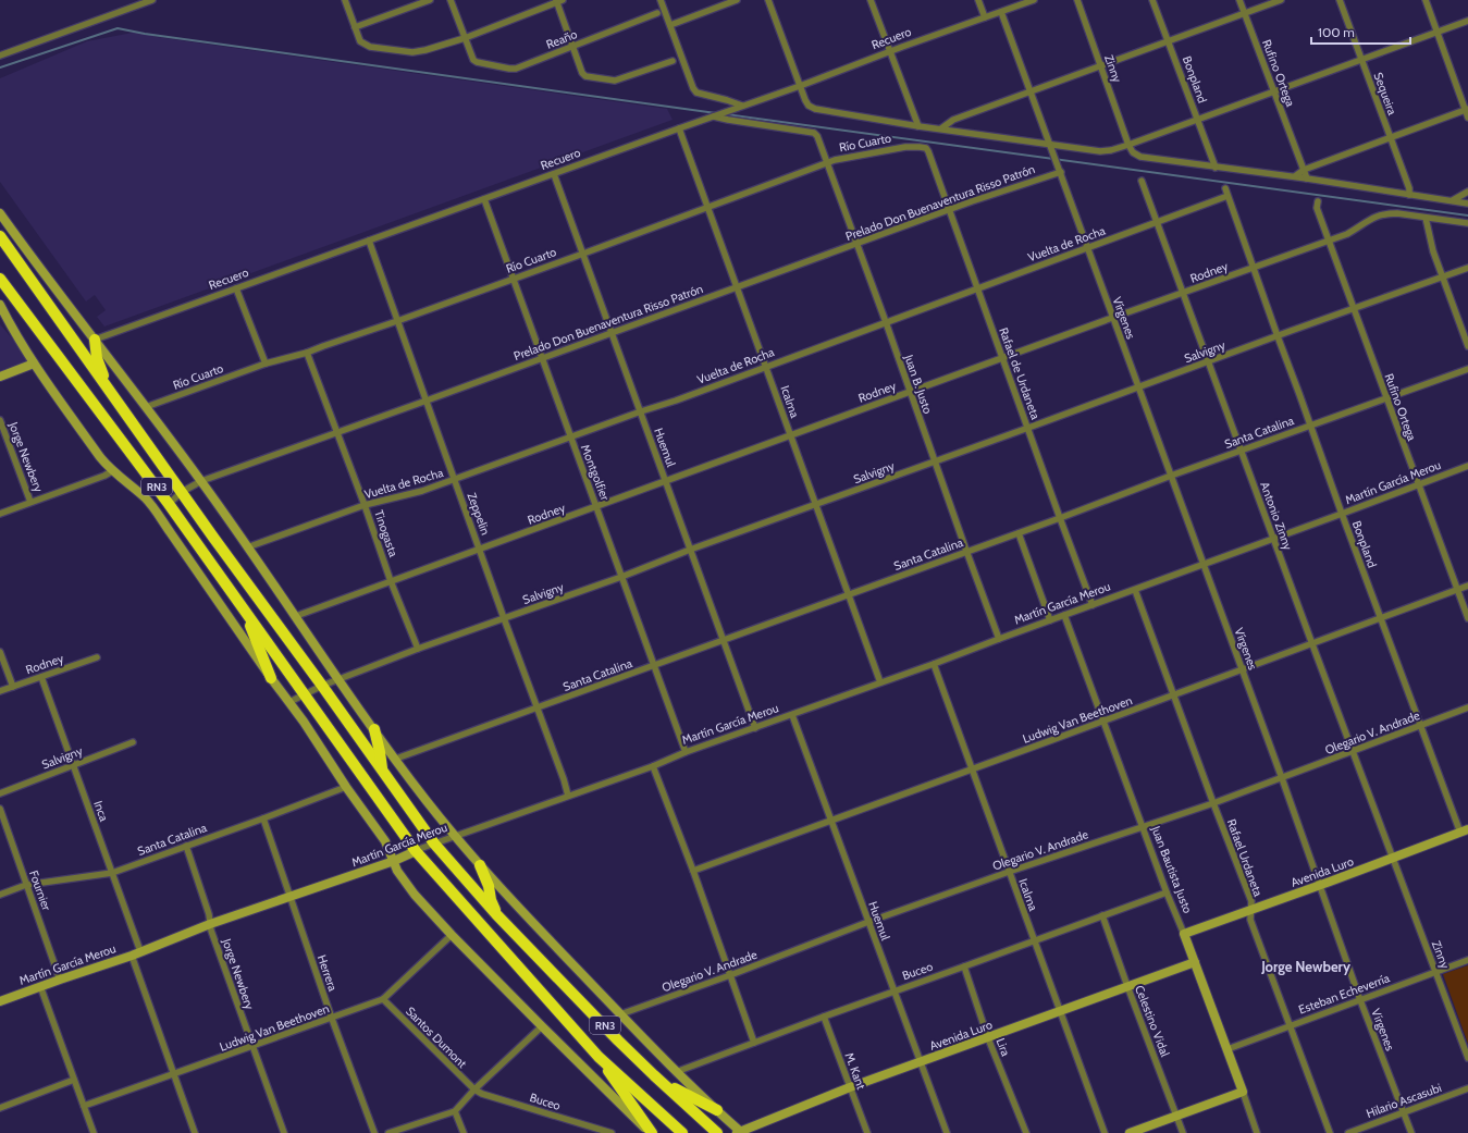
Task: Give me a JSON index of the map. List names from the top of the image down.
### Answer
{
  "streets": {
    "highway": ["RN3"],
    "street": [
      "Recuero",
      "Reaño",
      "Zinny",
      "Rufino Ortega",
      "Bonpland",
      "Sequeira",
      "Río Cuarto",
      "Prelado Don Buenaventura Risso Patrón",
      "Vuelta de Rocha",
      "Rodney",
      "Vírgenes",
      "Salvigny",
      "Rafael de Urdaneta",
      "Juan B. Justo",
      "Icalma",
      "Santa Catalina",
      "Huemul",
      "Jorge Newbery",
      "Montgolfier",
      "Martín García Merou",
      "Zeppelin",
      "Antonio Zinny",
      "Tinogasta",
      "Ludwig Van Beethoven",
      "Olegario V. Andrade",
      "Inca",
      "Rafael Urdaneta",
      "Juan Bautista Justo",
      "Avenida Luro",
      "Fournier",
      "Buceo",
      "Herrera",
      "Esteban Echeverría",
      "Celestino Vidal",
      "Santos Dumont",
      "Lira",
      "M. Kant",
      "Hilario Ascasubi"
    ]
  },
  "crossings": [
    ["Recuero", "Juan B. Justo"],
    ["Recuero", "Icalma"],
    ["Recuero", "Huemul"],
    ["Recuero", "Montgolfier"],
    ["Recuero", "Zeppelin"],
    ["Zinny", "Antonio Zinny"],
    ["Zinny", "Avenida Luro"],
    ["Zinny", "Esteban Echeverría"],
    ["Rufino Ortega", "Rodney"],
    ["Rufino Ortega", "Salvigny"],
    ["Rufino Ortega", "Santa Catalina"],
    ["Rufino Ortega", "Martín García Merou"],
    ["Rufino Ortega", "Ludwig Van Beethoven"],
    ["Bonpland", "Vuelta de Rocha"],
    ["Bonpland", "Rodney"],
    ["Bonpland", "Salvigny"],
    ["Bonpland", "Santa Catalina"],
    ["Bonpland", "Martín García Merou"],
    ["Bonpland", "Ludwig Van Beethoven"],
    ["Bonpland", "Olegario V. Andrade"],
    ["Bonpland", "Avenida Luro"],
    ["Río Cuarto", "Rafael de Urdaneta"],
    ["Río Cuarto", "Juan B. Justo"],
    ["Río Cuarto", "Icalma"],
    ["Río Cuarto", "Huemul"],
    ["Río Cuarto", "Montgolfier"],
    ["Río Cuarto", "Zeppelin"],
    ["Río Cuarto", "Tinogasta"],
    ["Prelado Don Buenaventura Risso Patrón", "Vírgenes"],
    ["Prelado Don Buenaventura Risso Patrón", "Rafael de Urdaneta"],
    ["Prelado Don Buenaventura Risso Patrón", "Juan B. Justo"],
    ["Prelado Don Buenaventura Risso Patrón", "Icalma"],
    ["Prelado Don Buenaventura Risso Patrón", "Huemul"],
    ["Prelado Don Buenaventura Risso Patrón", "Montgolfier"],
    ["Prelado Don Buenaventura Risso Patrón", "RN3"],
    ["Prelado Don Buenaventura Risso Patrón", "Zeppelin"],
    ["Prelado Don Buenaventura Risso Patrón", "Tinogasta"],
    ["Vuelta de Rocha", "Vírgenes"],
    ["Vuelta de Rocha", "Rafael de Urdaneta"],
    ["Vuelta de Rocha", "Juan B. Justo"],
    ["Vuelta de Rocha", "Icalma"],
    ["Vuelta de Rocha", "Huemul"],
    ["Vuelta de Rocha", "Montgolfier"],
    ["Vuelta de Rocha", "Zeppelin"],
    ["Vuelta de Rocha", "Antonio Zinny"],
    ["Vuelta de Rocha", "Tinogasta"],
    ["Rodney", "Vírgenes"],
    ["Rodney", "Rafael de Urdaneta"],
    ["Rodney", "Juan B. Justo"],
    ["Rodney", "Icalma"],
    ["Rodney", "Huemul"],
    ["Rodney", "Montgolfier"],
    ["Rodney", "Zeppelin"],
    ["Rodney", "Antonio Zinny"],
    ["Rodney", "Tinogasta"],
    ["Rodney", "Inca"],
    ["Vírgenes", "Salvigny"],
    ["Vírgenes", "Santa Catalina"],
    ["Vírgenes", "Martín García Merou"],
    ["Vírgenes", "Ludwig Van Beethoven"],
    ["Vírgenes", "Olegario V. Andrade"],
    ["Vírgenes", "Avenida Luro"],
    ["Vírgenes", "Esteban Echeverría"],
    ["Vírgenes", "Hilario Ascasubi"],
    ["Salvigny", "Rafael de Urdaneta"],
    ["Salvigny", "Juan B. Justo"],
    ["Salvigny", "Icalma"],
    ["Salvigny", "Huemul"],
    ["Salvigny", "Montgolfier"],
    ["Salvigny", "RN3"],
    ["Salvigny", "Zeppelin"],
    ["Salvigny", "Antonio Zinny"],
    ["Salvigny", "Tinogasta"],
    ["Salvigny", "Inca"],
    ["Rafael de Urdaneta", "Santa Catalina"],
    ["Rafael de Urdaneta", "Martín García Merou"],
    ["Juan B. Justo", "Santa Catalina"],
    ["Juan B. Justo", "Martín García Merou"],
    ["Icalma", "Santa Catalina"],
    ["Icalma", "Martín García Merou"],
    ["Icalma", "Ludwig Van Beethoven"],
    ["Icalma", "Olegario V. Andrade"],
    ["Icalma", "Avenida Luro"],
    ["Icalma", "Buceo"],
    ["Santa Catalina", "Huemul"],
    ["Santa Catalina", "Jorge Newbery"],
    ["Santa Catalina", "Montgolfier"],
    ["Santa Catalina", "Zeppelin"],
    ["Santa Catalina", "Antonio Zinny"],
    ["Santa Catalina", "Inca"],
    ["Santa Catalina", "Fournier"],
    ["Santa Catalina", "Herrera"],
    ["Huemul", "Martín García Merou"],
    ["Huemul", "Ludwig Van Beethoven"],
    ["Huemul", "Olegario V. Andrade"],
    ["Huemul", "Avenida Luro"],
    ["Huemul", "Buceo"],
    ["Jorge Newbery", "Martín García Merou"],
    ["Jorge Newbery", "Ludwig Van Beethoven"],
    ["Montgolfier", "Martín García Merou"],
    ["Martín García Merou", "RN3"],
    ["Martín García Merou", "Zeppelin"],
    ["Martín García Merou", "Antonio Zinny"],
    ["Martín García Merou", "Inca"],
    ["Martín García Merou", "Rafael Urdaneta"],
    ["Martín García Merou", "Juan Bautista Justo"],
    ["Martín García Merou", "Fournier"],
    ["Martín García Merou", "Herrera"],
    ["Antonio Zinny", "Ludwig Van Beethoven"],
    ["Antonio Zinny", "Olegario V. Andrade"],
    ["Antonio Zinny", "Avenida Luro"],
    ["Ludwig Van Beethoven", "Rafael Urdaneta"],
    ["Ludwig Van Beethoven", "Juan Bautista Justo"],
    ["Ludwig Van Beethoven", "Herrera"],
    ["Ludwig Van Beethoven", "Santos Dumont"],
    ["Olegario V. Andrade", "Rafael Urdaneta"],
    ["Olegario V. Andrade", "Juan Bautista Justo"],
    ["Rafael Urdaneta", "Avenida Luro"],
    ["Rafael Urdaneta", "Esteban Echeverría"],
    ["Juan Bautista Justo", "Avenida Luro"],
    ["Juan Bautista Justo", "Buceo"],
    ["Juan Bautista Justo", "Esteban Echeverría"],
    ["Avenida Luro", "Celestino Vidal"],
    ["Avenida Luro", "Lira"],
    ["Avenida Luro", "M. Kant"],
    ["Buceo", "Celestino Vidal"],
    ["Buceo", "Santos Dumont"],
    ["Buceo", "Lira"],
    ["Buceo", "M. Kant"]
  ],
  "districts": ["Jorge Newbery"],
  "scale_bar": "100 m"
}
